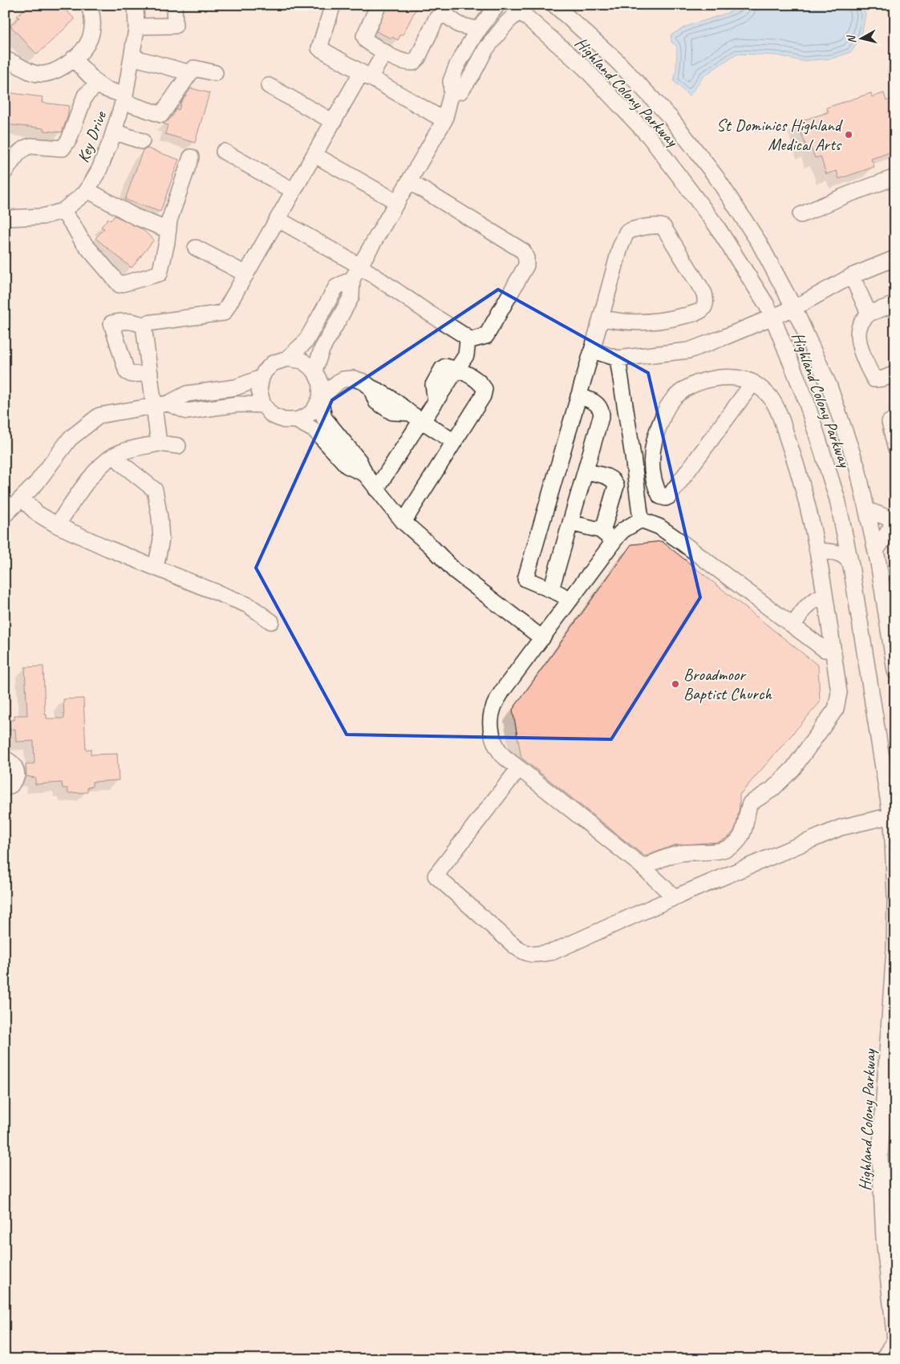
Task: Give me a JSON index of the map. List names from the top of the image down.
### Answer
{
  "streets": {
    "street": ["Highland Colony Parkway", "Key Drive"]
  },
  "places": ["St Dominics Highland Medical Arts", "Broadmoor Baptist Church"],
  "north": "left"
}
